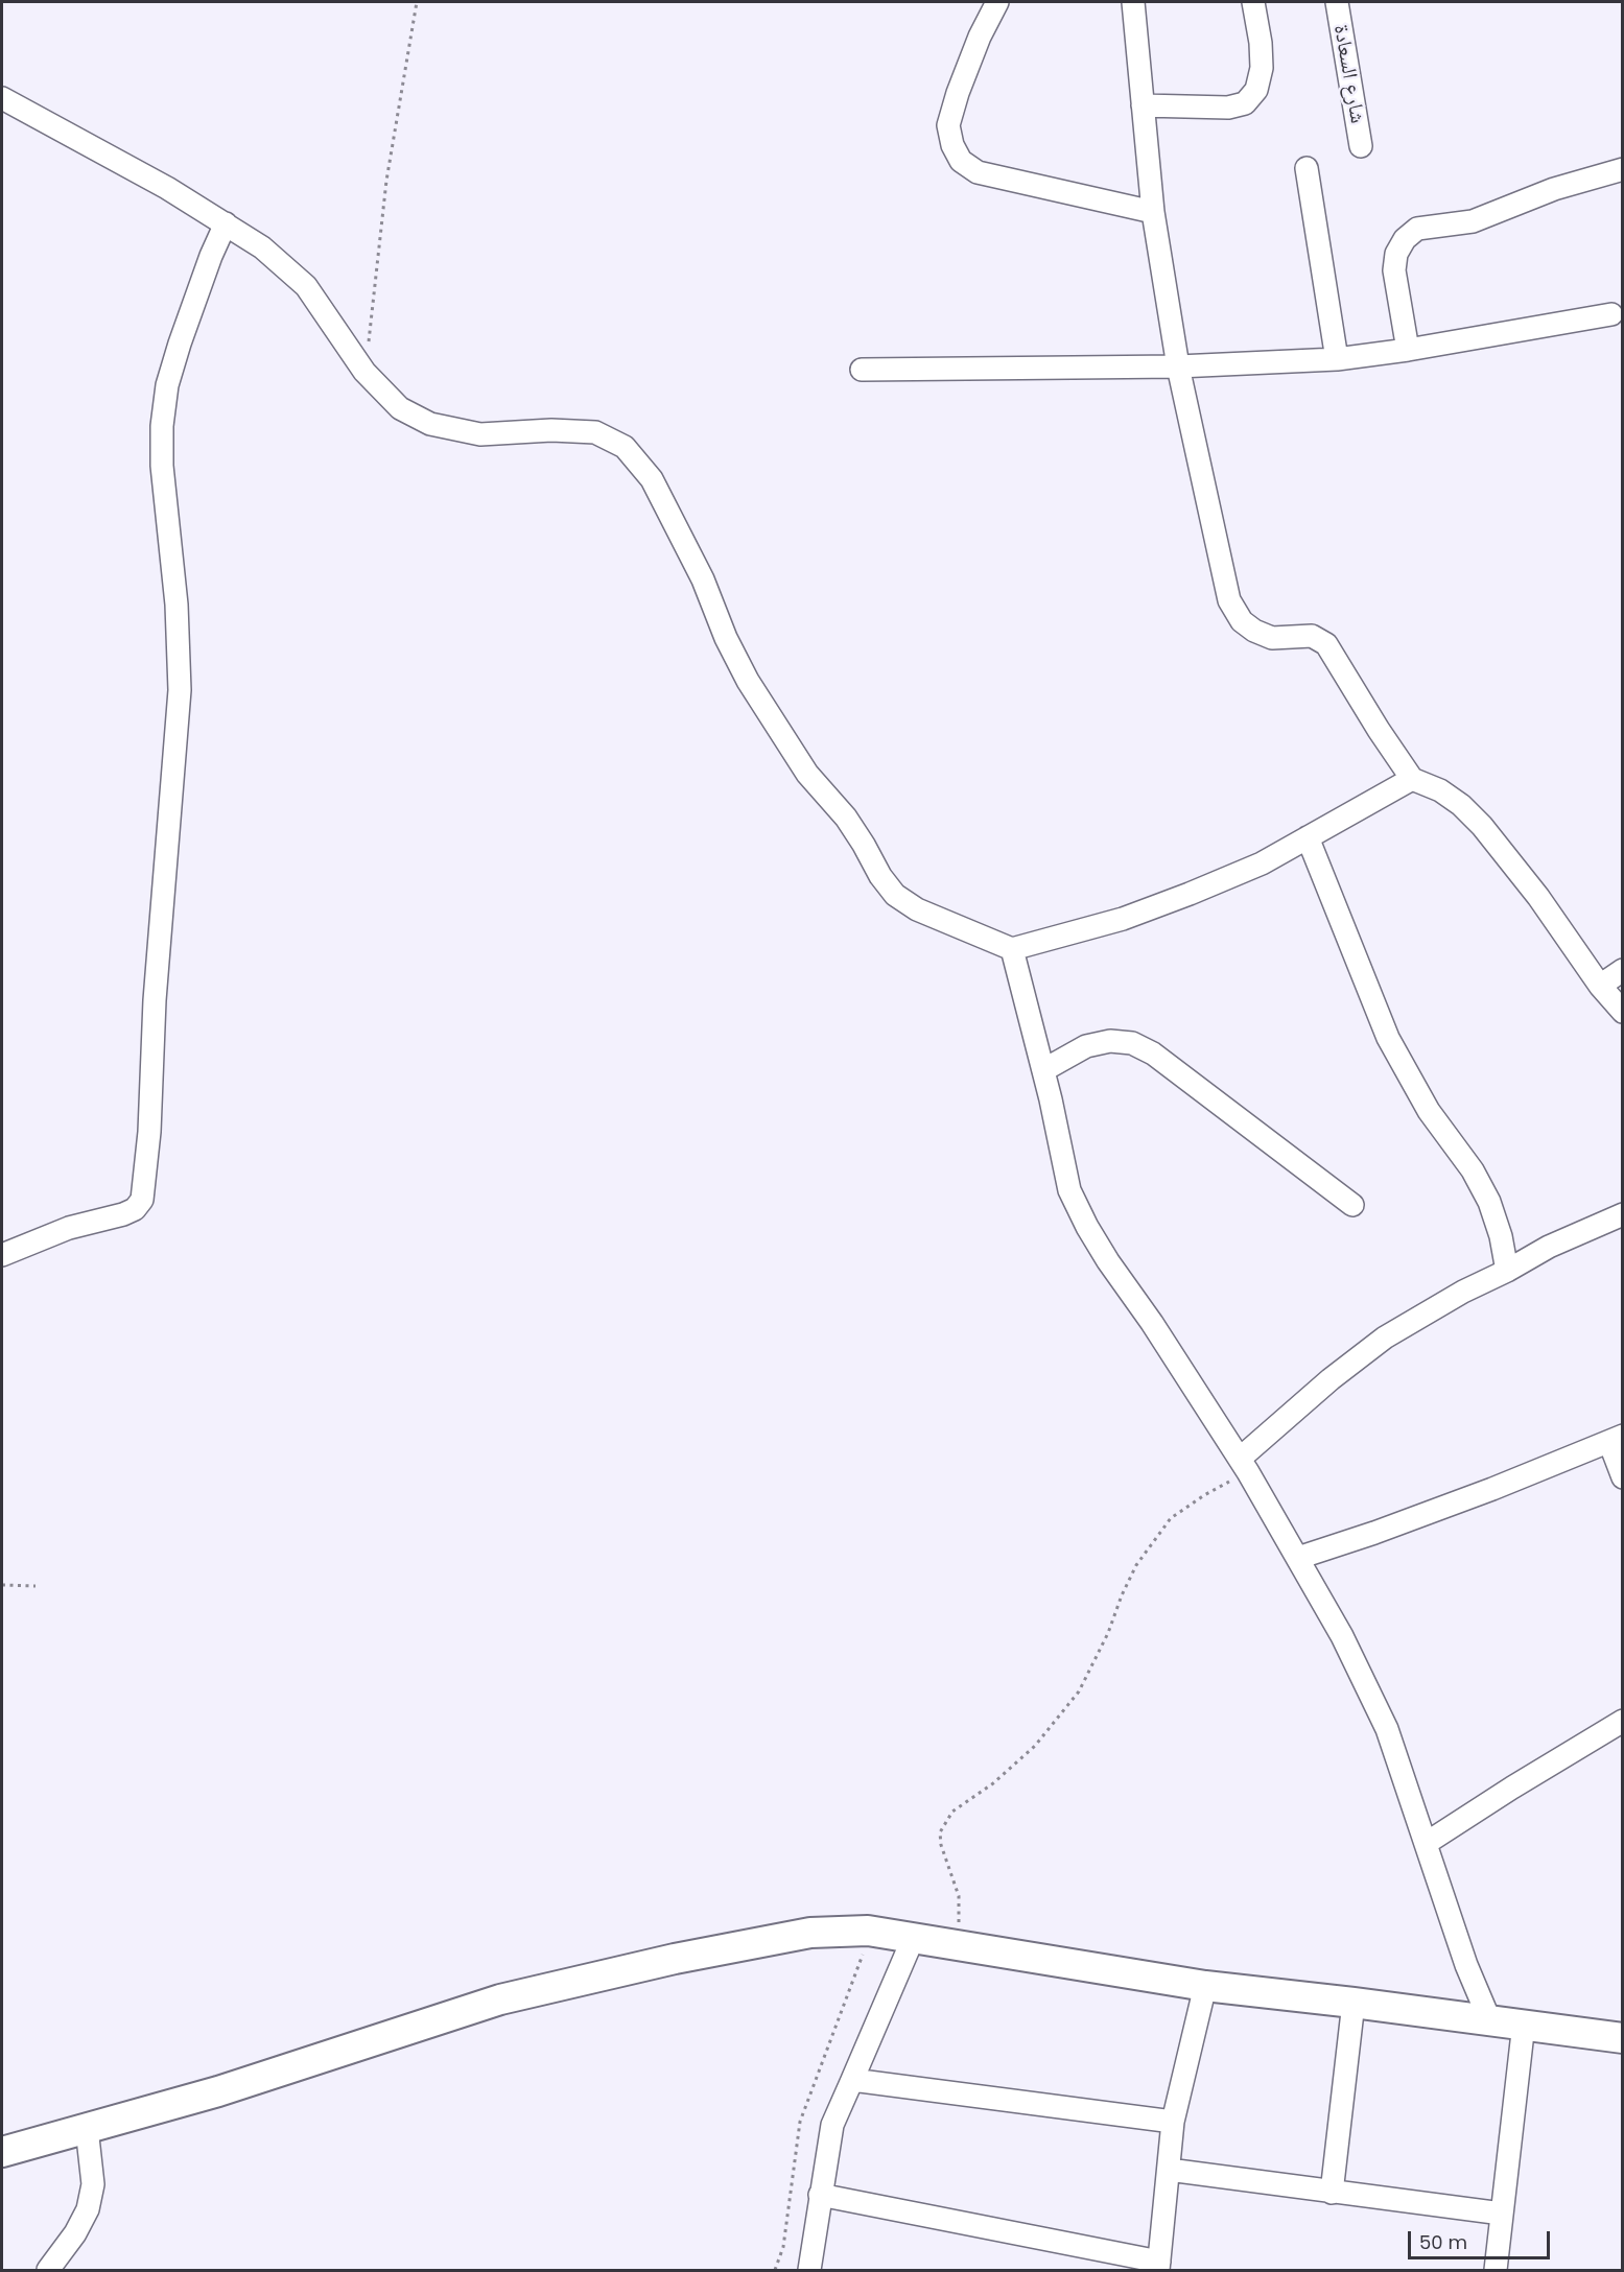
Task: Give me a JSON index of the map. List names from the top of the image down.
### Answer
{
  "streets": {
    "street": ["شارع السعادة"]
  },
  "scale_bar": "50 m"
}
